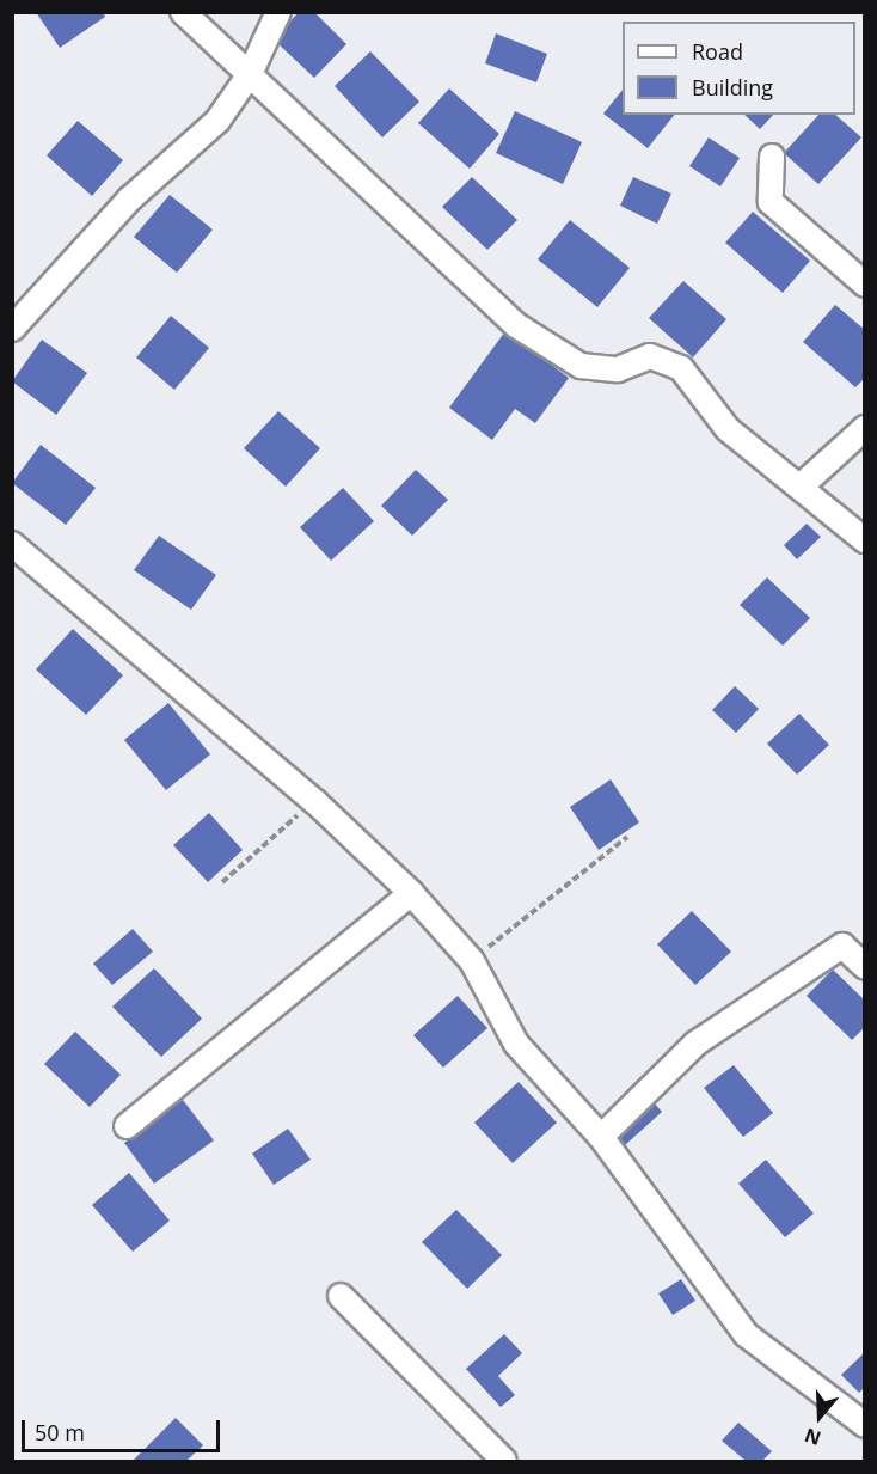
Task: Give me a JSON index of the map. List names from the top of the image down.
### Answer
{
  "legend": ["Road", "Building"],
  "scale_bar": "50 m",
  "north": "bottom"
}
